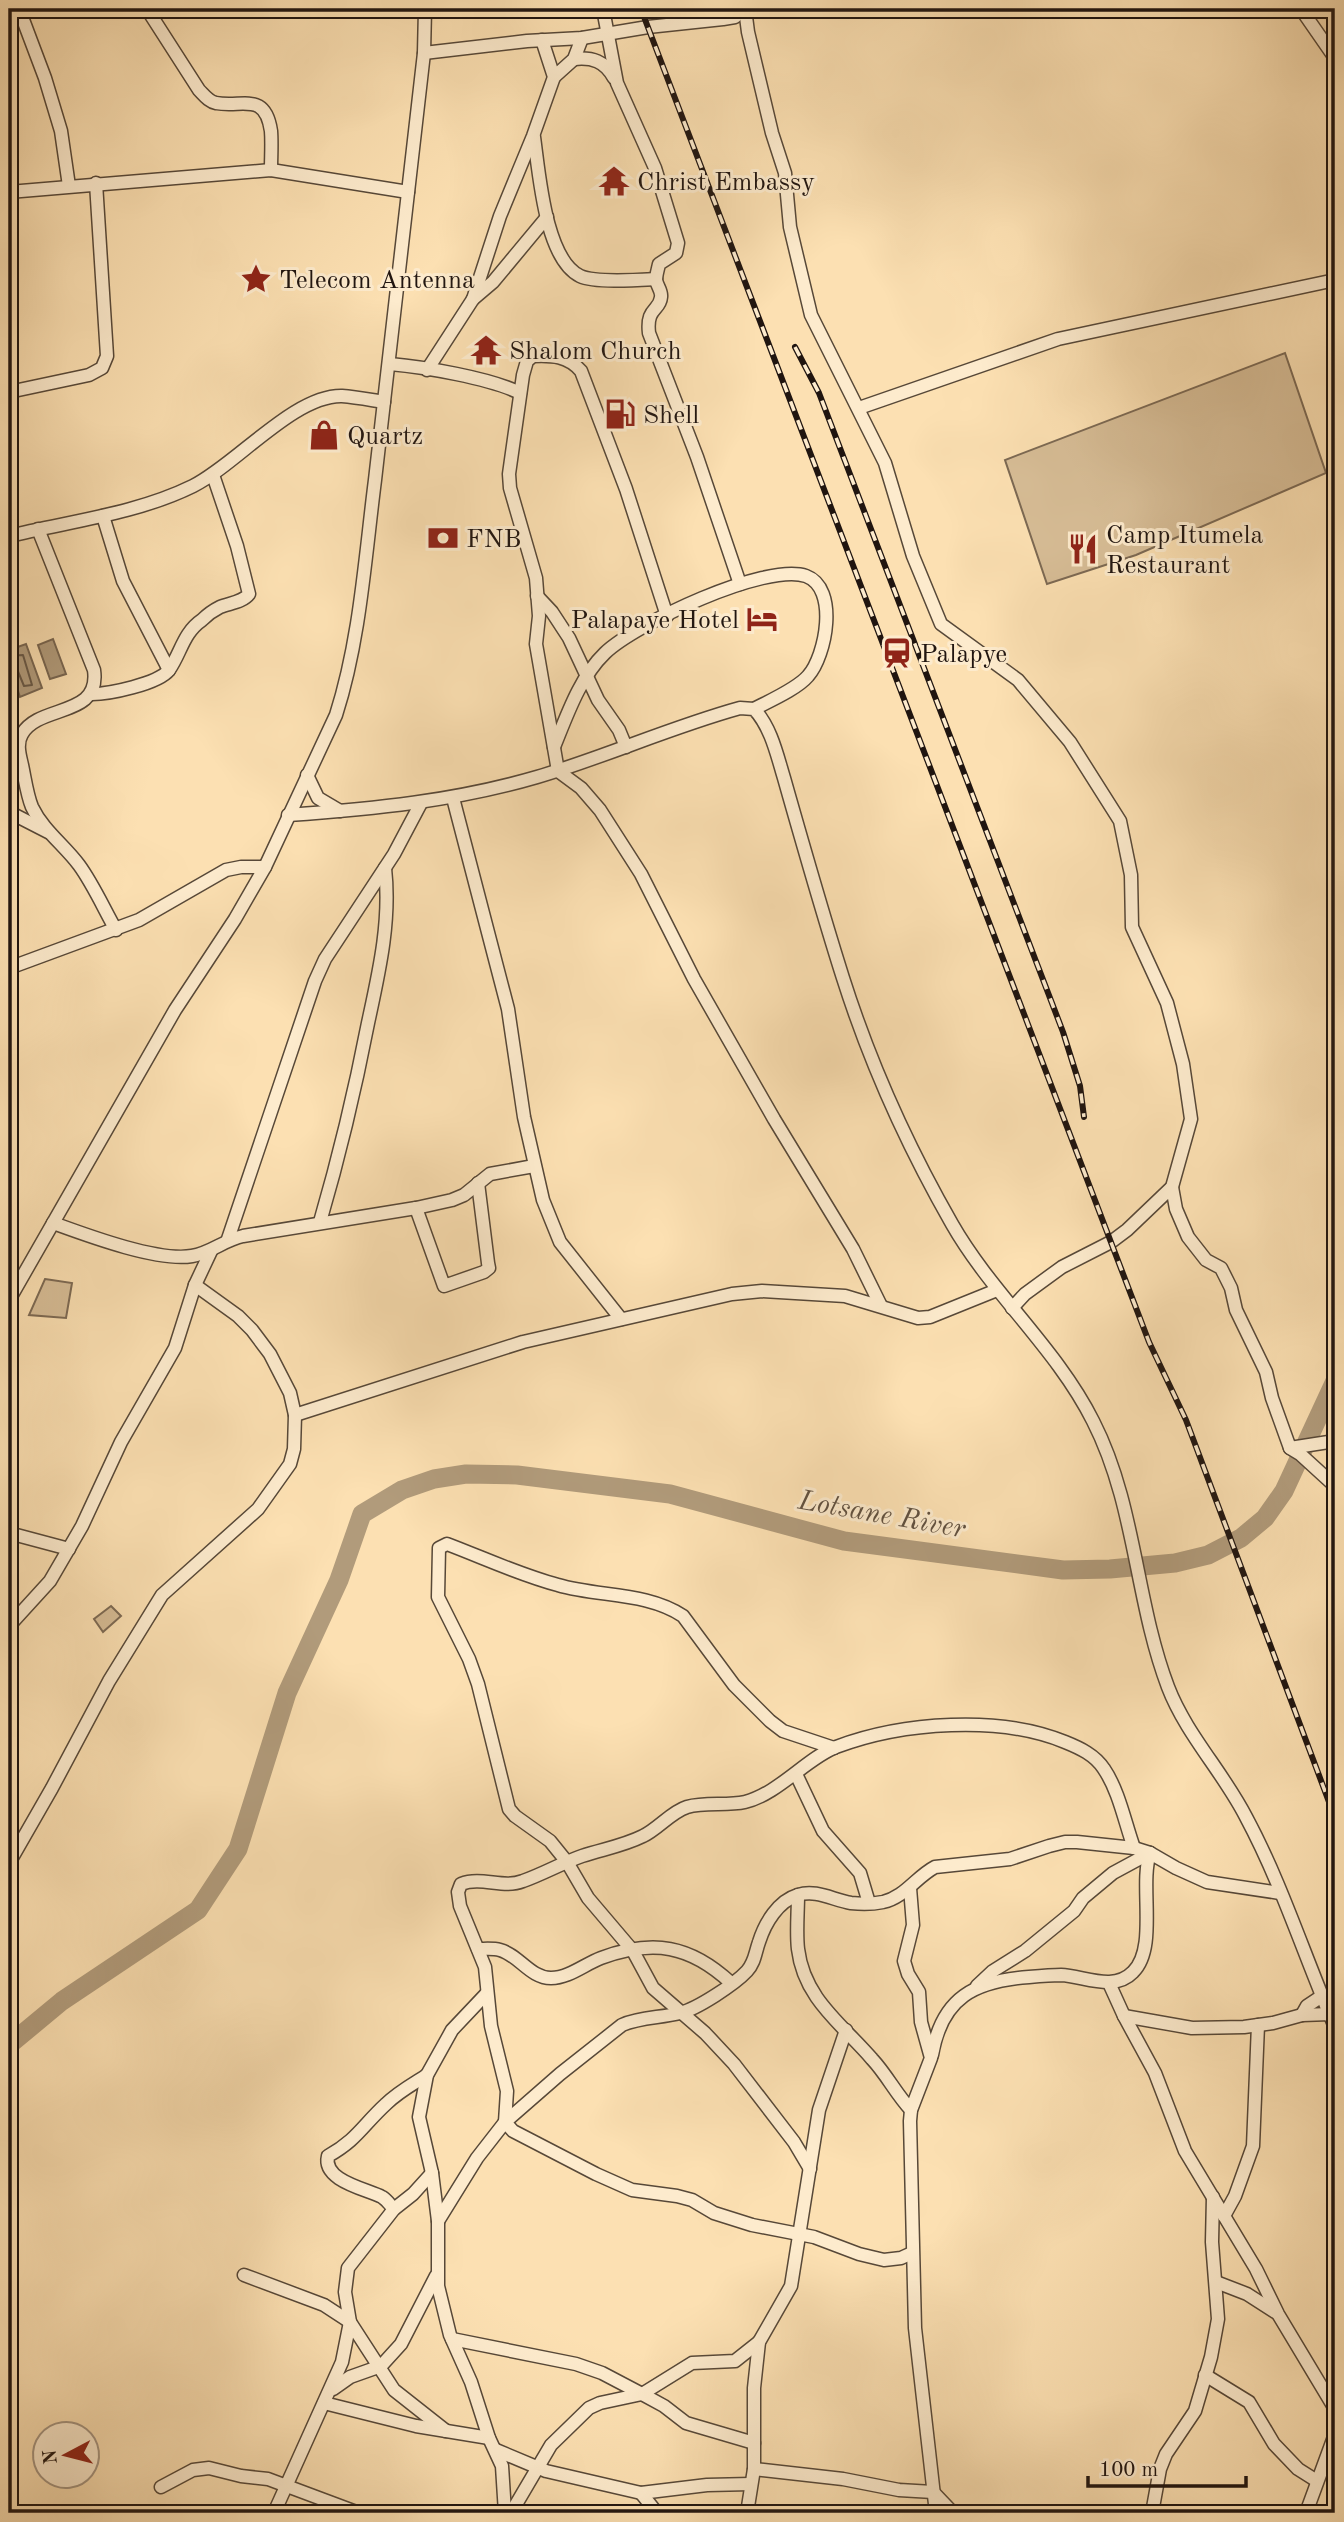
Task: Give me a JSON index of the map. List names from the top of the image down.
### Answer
{
  "water": ["Lotsane River"],
  "places": {
    "temple": ["Christ Embassy", "Shalom Church"],
    "place": ["Telecom Antenna"],
    "fuel station": ["Shell"],
    "shop": ["Quartz"],
    "bank": ["FNB"],
    "restaurant": ["Camp Itumela Restaurant"],
    "hotel": ["Palapaye Hotel"],
    "station": ["Palapye"]
  },
  "scale_bar": "100 m",
  "north": "left"
}
